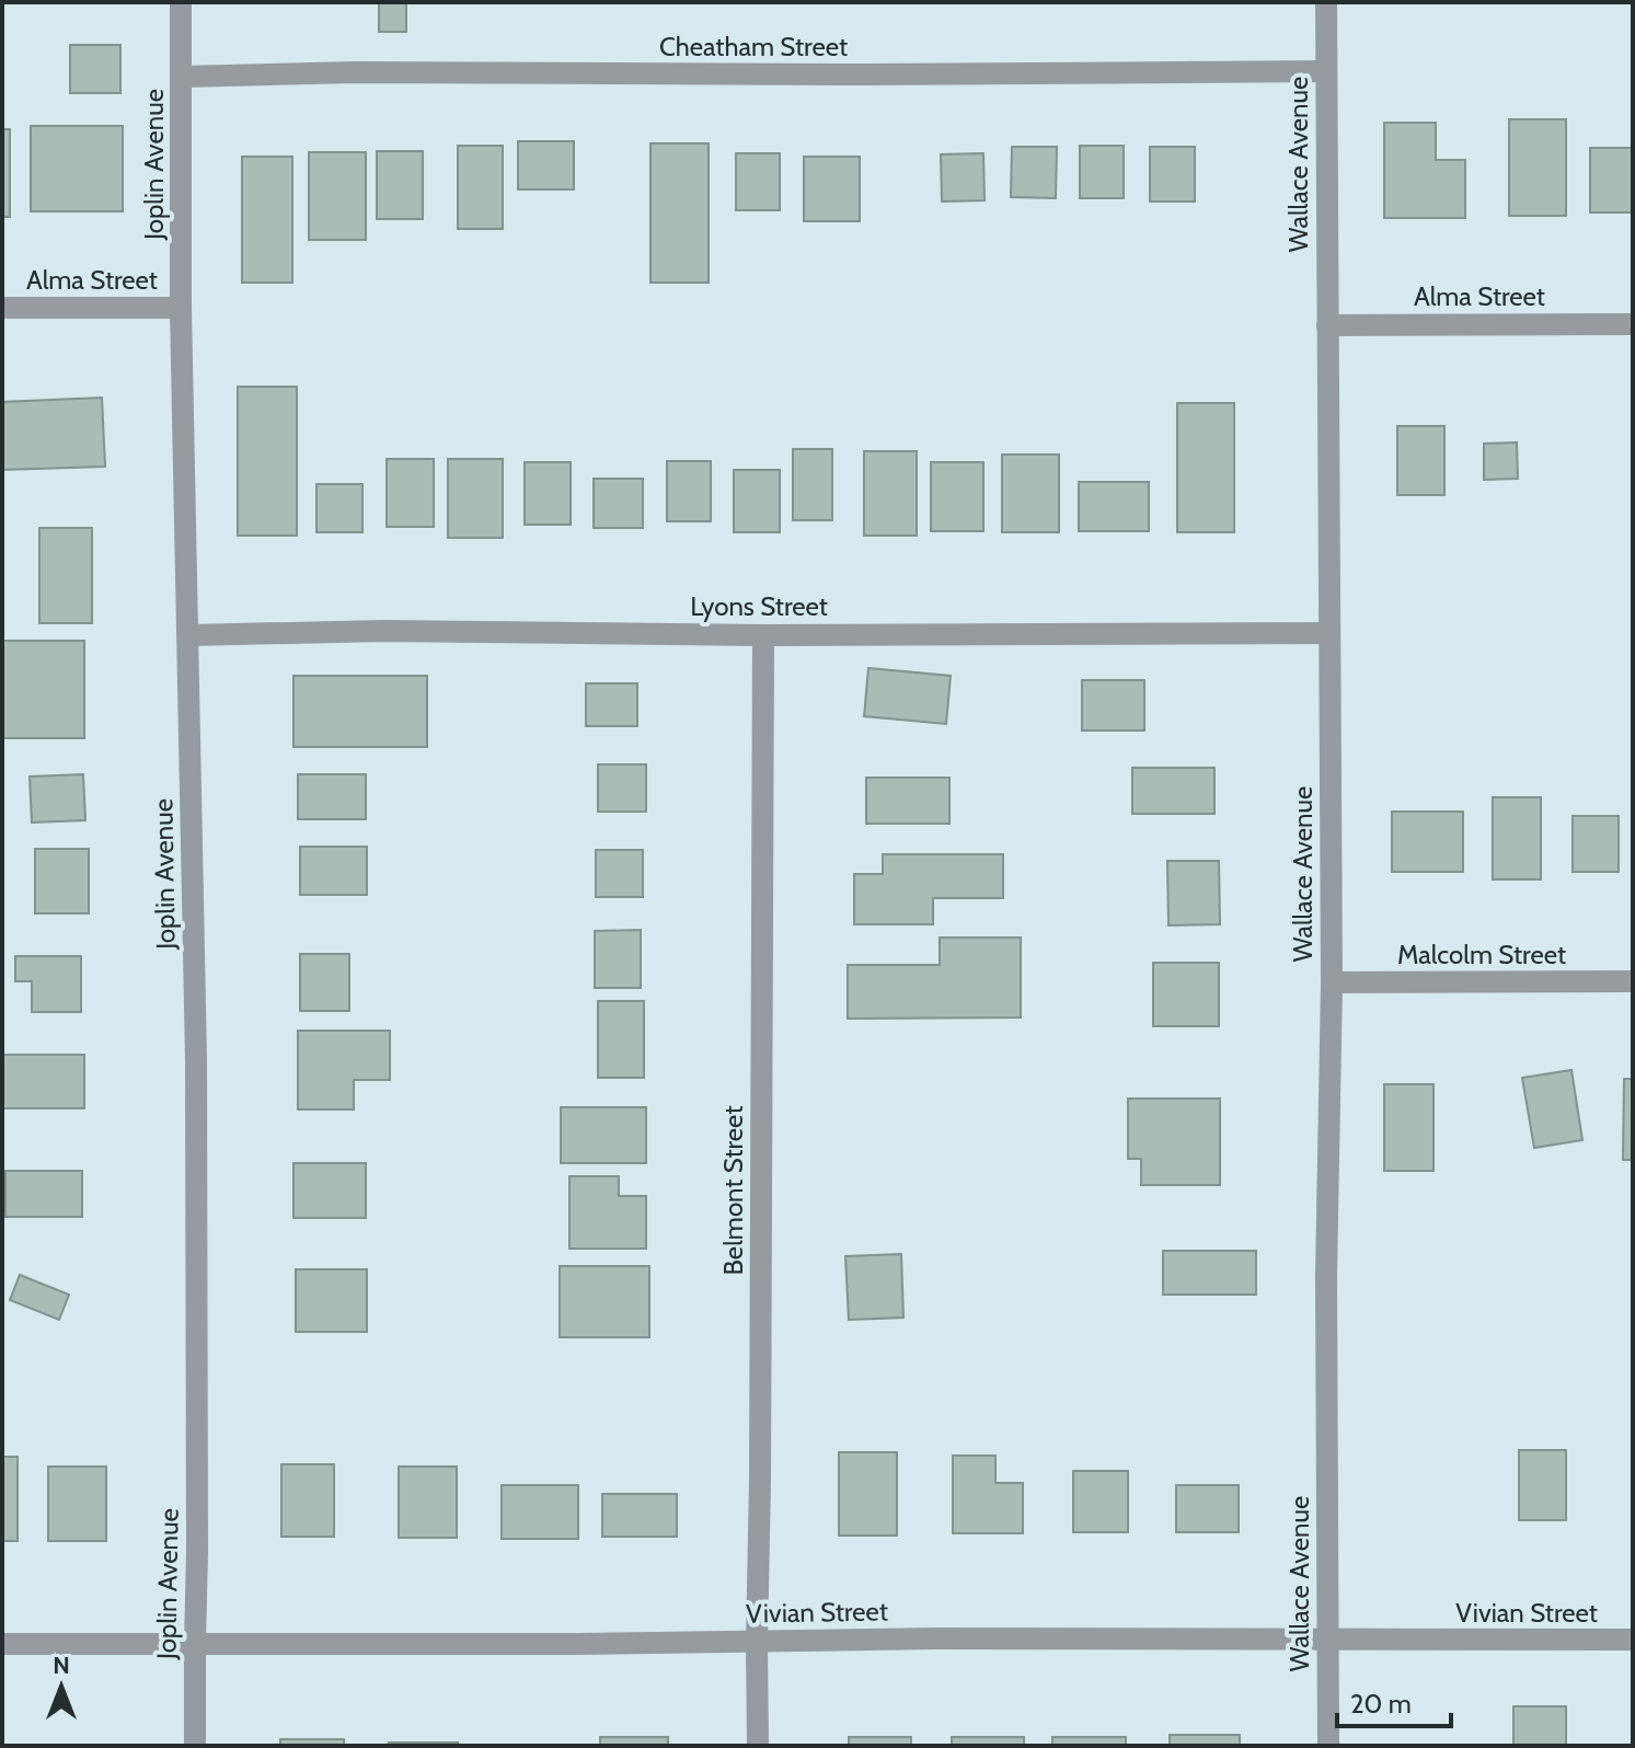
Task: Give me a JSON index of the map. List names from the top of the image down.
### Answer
{
  "streets": {
    "street": [
      "Cheatham Street",
      "Joplin Avenue",
      "Wallace Avenue",
      "Alma Street",
      "Lyons Street",
      "Malcolm Street",
      "Belmont Street",
      "Vivian Street"
    ]
  },
  "crossings": [
    ["Cheatham Street", "Joplin Avenue"],
    ["Cheatham Street", "Wallace Avenue"],
    ["Joplin Avenue", "Alma Street"],
    ["Joplin Avenue", "Lyons Street"],
    ["Joplin Avenue", "Vivian Street"],
    ["Wallace Avenue", "Alma Street"],
    ["Wallace Avenue", "Lyons Street"],
    ["Wallace Avenue", "Malcolm Street"],
    ["Wallace Avenue", "Vivian Street"],
    ["Lyons Street", "Belmont Street"],
    ["Belmont Street", "Vivian Street"]
  ],
  "scale_bar": "20 m",
  "north": "top"
}
